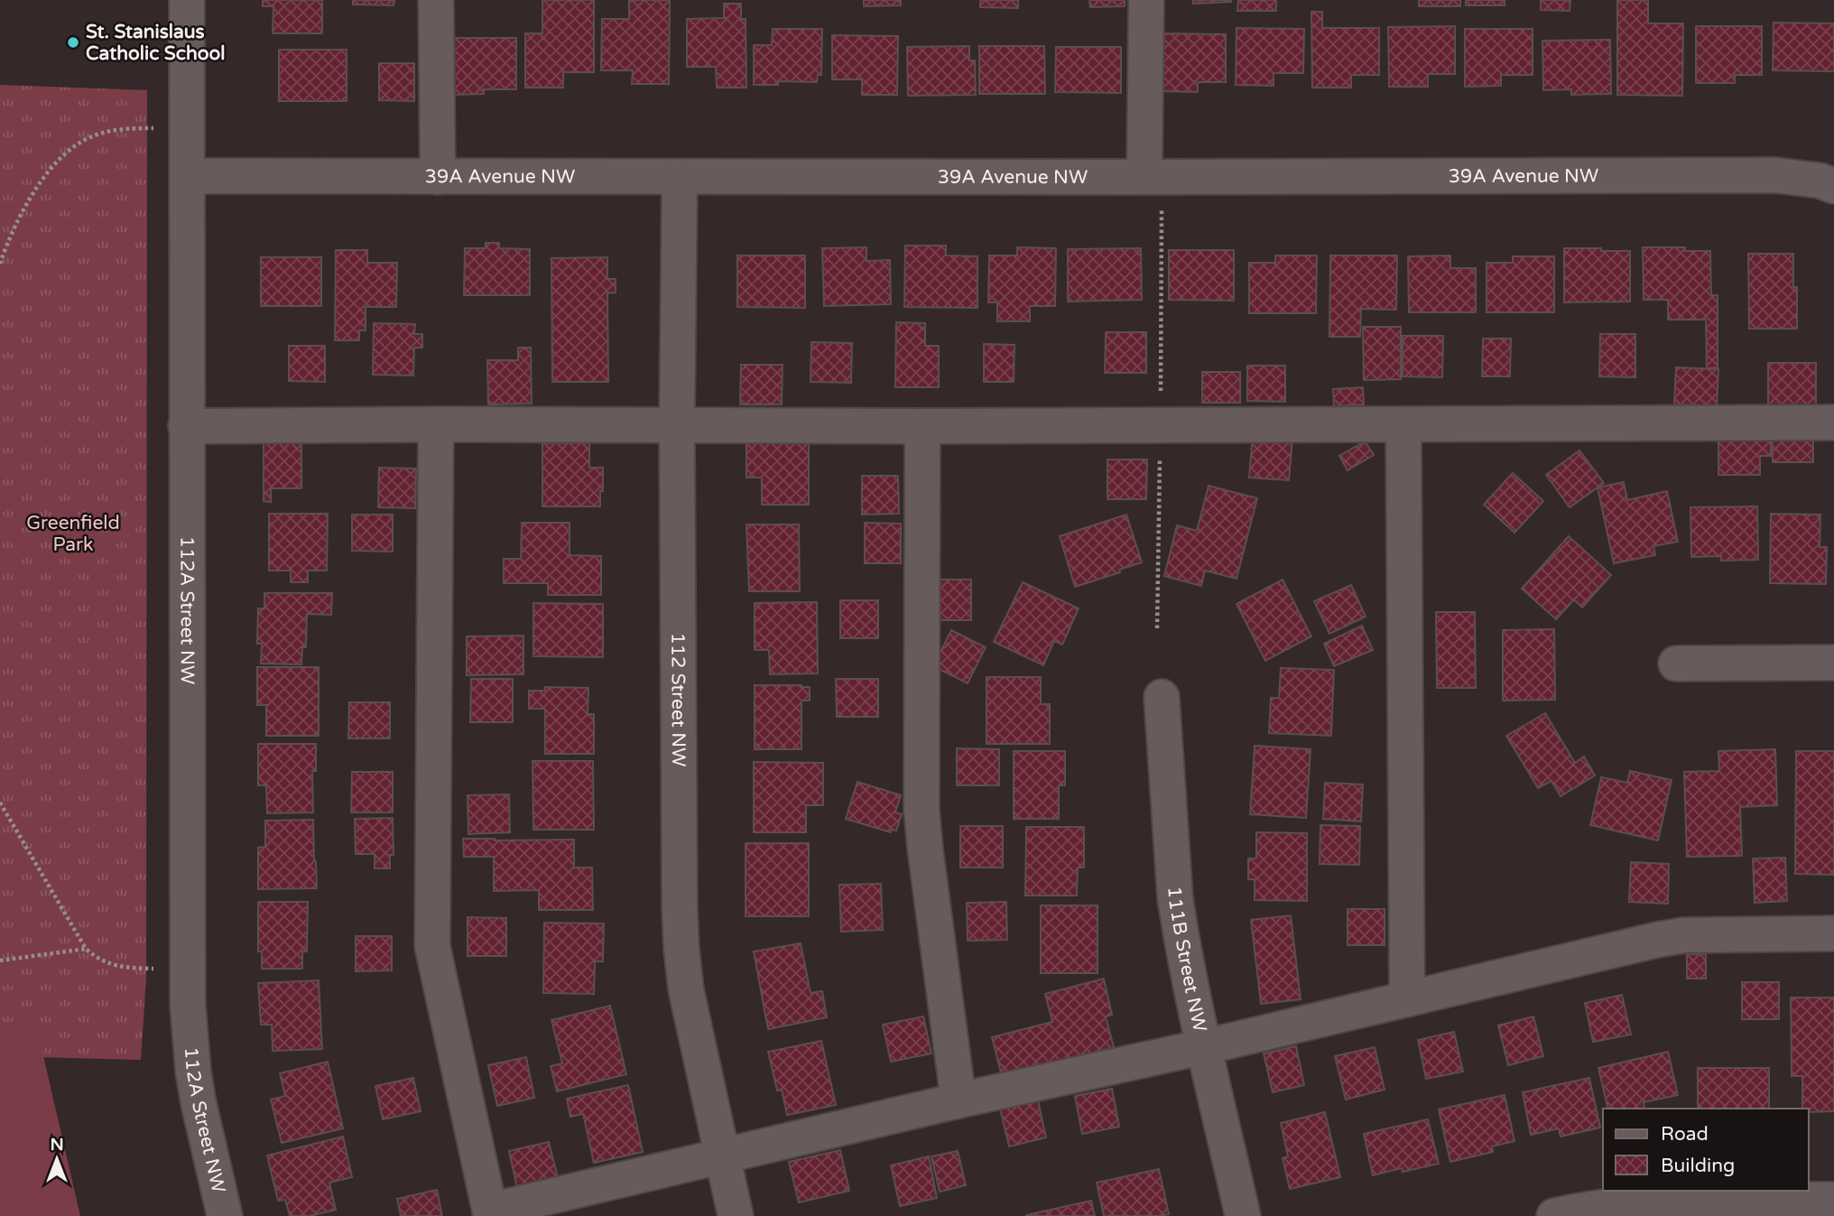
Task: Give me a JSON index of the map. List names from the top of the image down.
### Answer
{
  "streets": {
    "street": [
      "39A Avenue NW",
      "112A Street NW",
      "112 Street NW",
      "111B Street NW"
    ]
  },
  "crossings": [
    ["39A Avenue NW", "112A Street NW"],
    ["39A Avenue NW", "112 Street NW"]
  ],
  "parks": ["Greenfield Park"],
  "places": ["St. Stanislaus Catholic School"],
  "legend": ["Road", "Building"],
  "north": "top"
}
